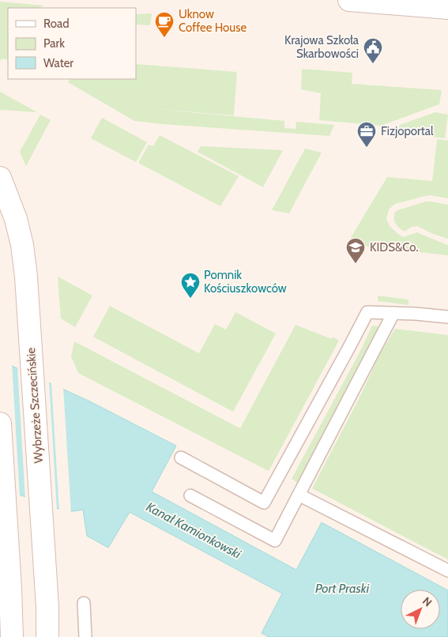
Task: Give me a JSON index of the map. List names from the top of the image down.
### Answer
{
  "streets": {
    "main road": ["Wybrzeże Szczecińskie"]
  },
  "water": ["Kanał Kamionkowski", "Port Praski"],
  "places": {
    "cafe": ["Uknow Coffee House"],
    "public building": ["Krajowa Szkoła Skarbowości"],
    "office": ["Fizjoportal"],
    "school or university": ["KIDS&Co."],
    "place": ["Pomnik Kościuszkowców"]
  },
  "legend": ["Road", "Park", "Water"],
  "north": "top right"
}
